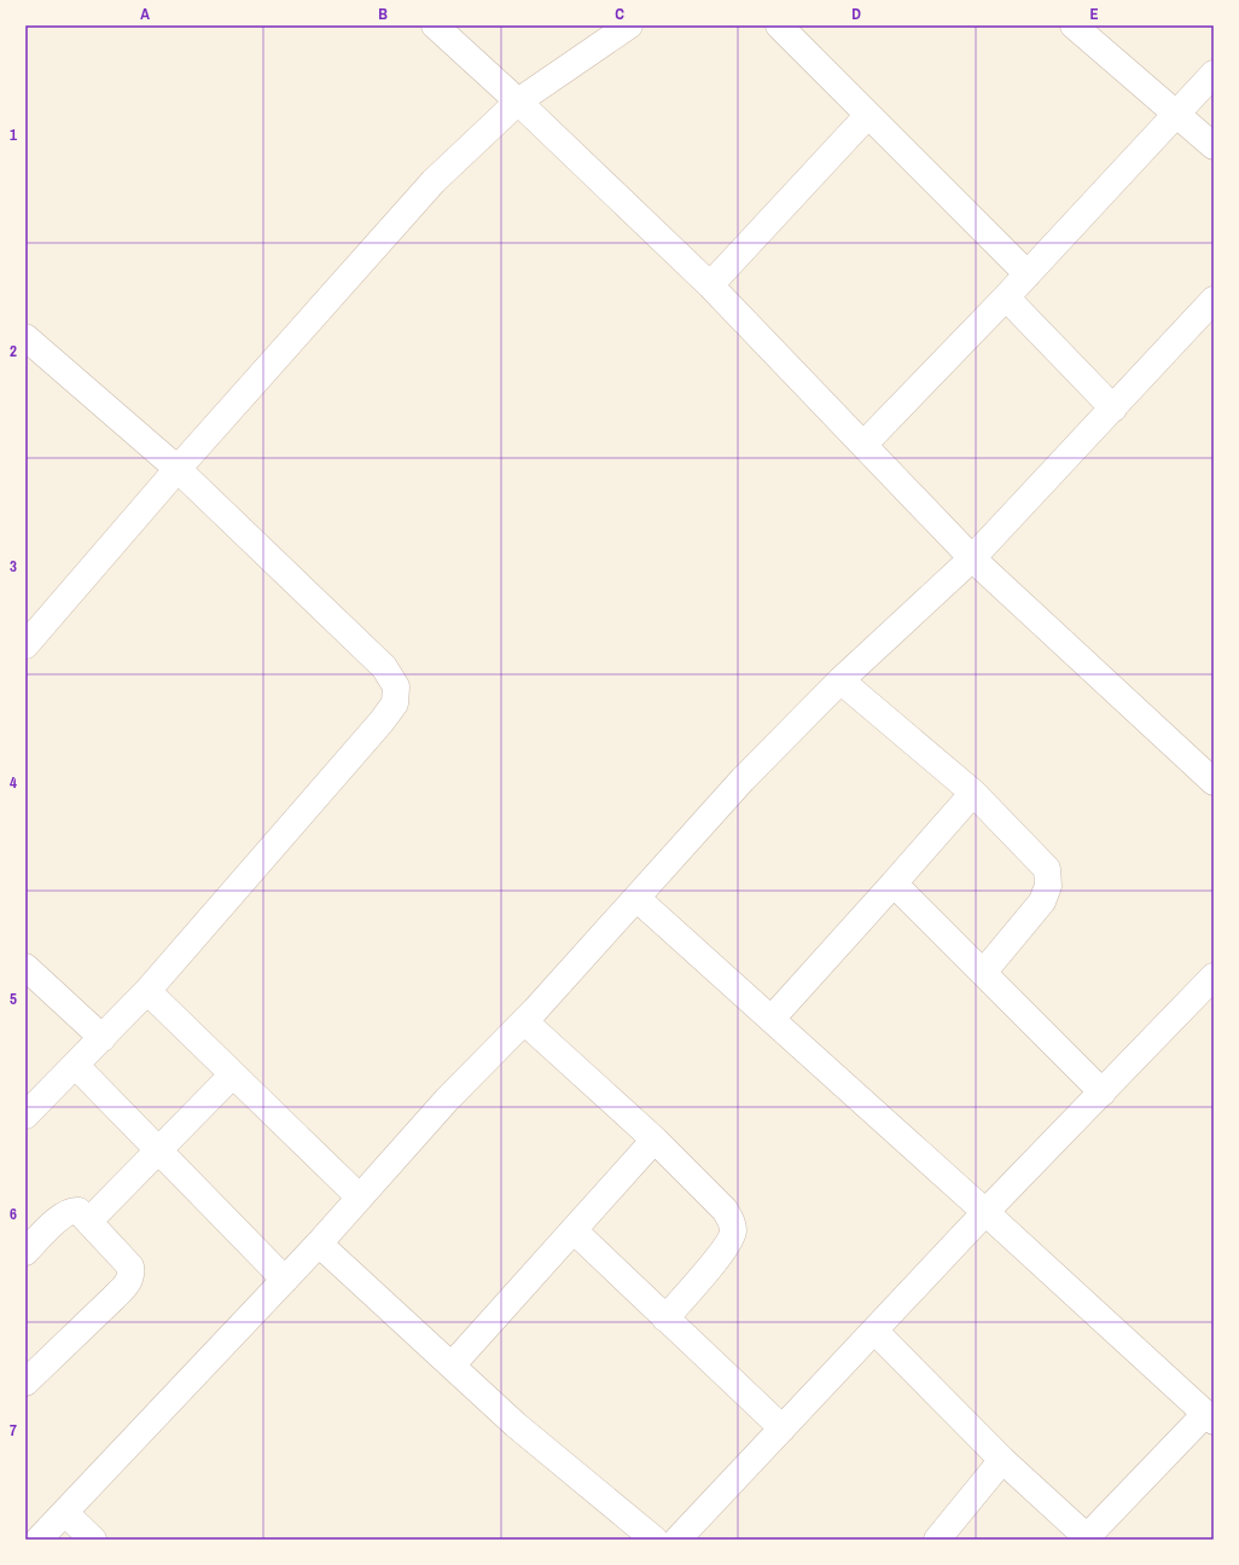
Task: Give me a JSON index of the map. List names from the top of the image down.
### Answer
{
  "grid": {
    "columns": [
      "A",
      "B",
      "C",
      "D",
      "E"
    ],
    "rows": [
      "1",
      "2",
      "3",
      "4",
      "5",
      "6",
      "7"
    ]
  }
}
